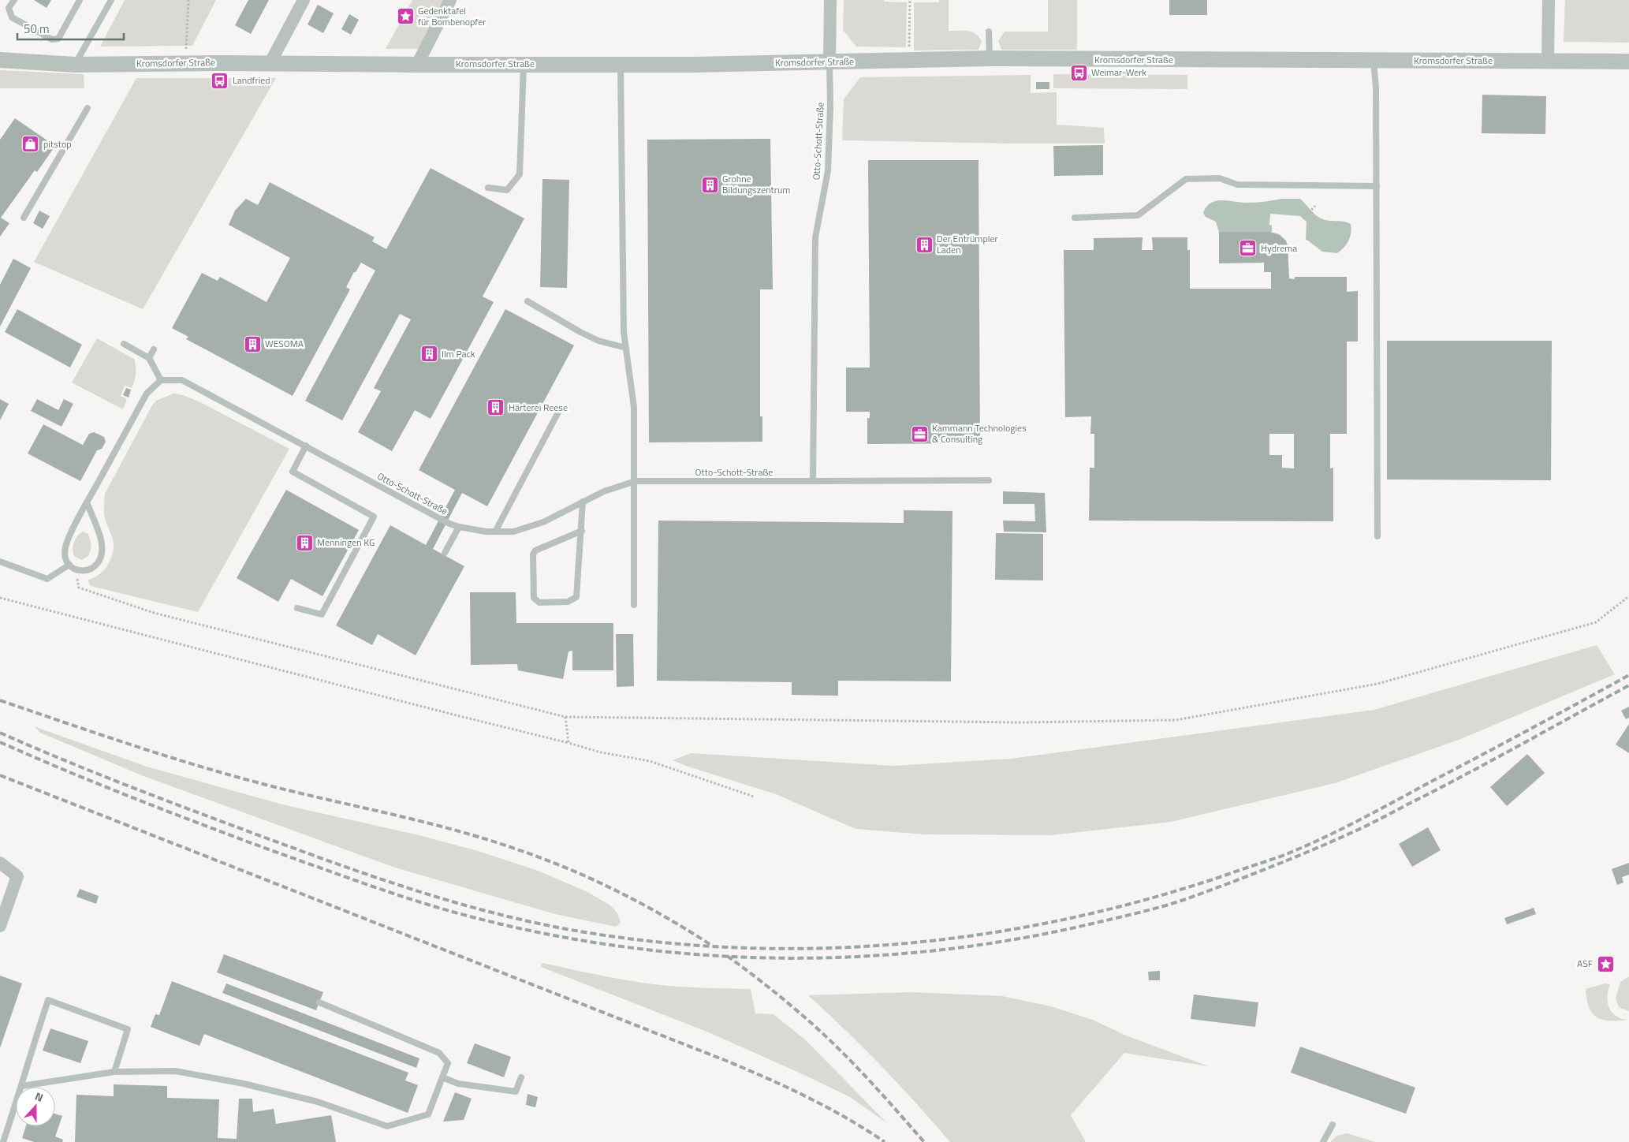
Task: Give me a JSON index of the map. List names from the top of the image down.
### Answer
{
  "streets": {
    "street": ["Kromsdorfer Straße"],
    "lane": ["Otto-Schott-Straße"]
  },
  "crossings": [
    ["Kromsdorfer Straße", "Otto-Schott-Straße"]
  ],
  "places": {
    "place": ["Gedenktafel für Bombenopfer", "ASF"],
    "bus stop": ["Weimar-Werk", "Landfried"],
    "shop": ["pitstop"],
    "building": [
      "Grohne Bildungszentrum",
      "Der Entrümpler Laden",
      "WESOMA",
      "Ilm Pack",
      "Härterei Reese",
      "Menningen KG"
    ],
    "office": ["Hydrema", "Kammann Technologies & Consulting"]
  },
  "scale_bar": "50 m",
  "north": "top"
}
